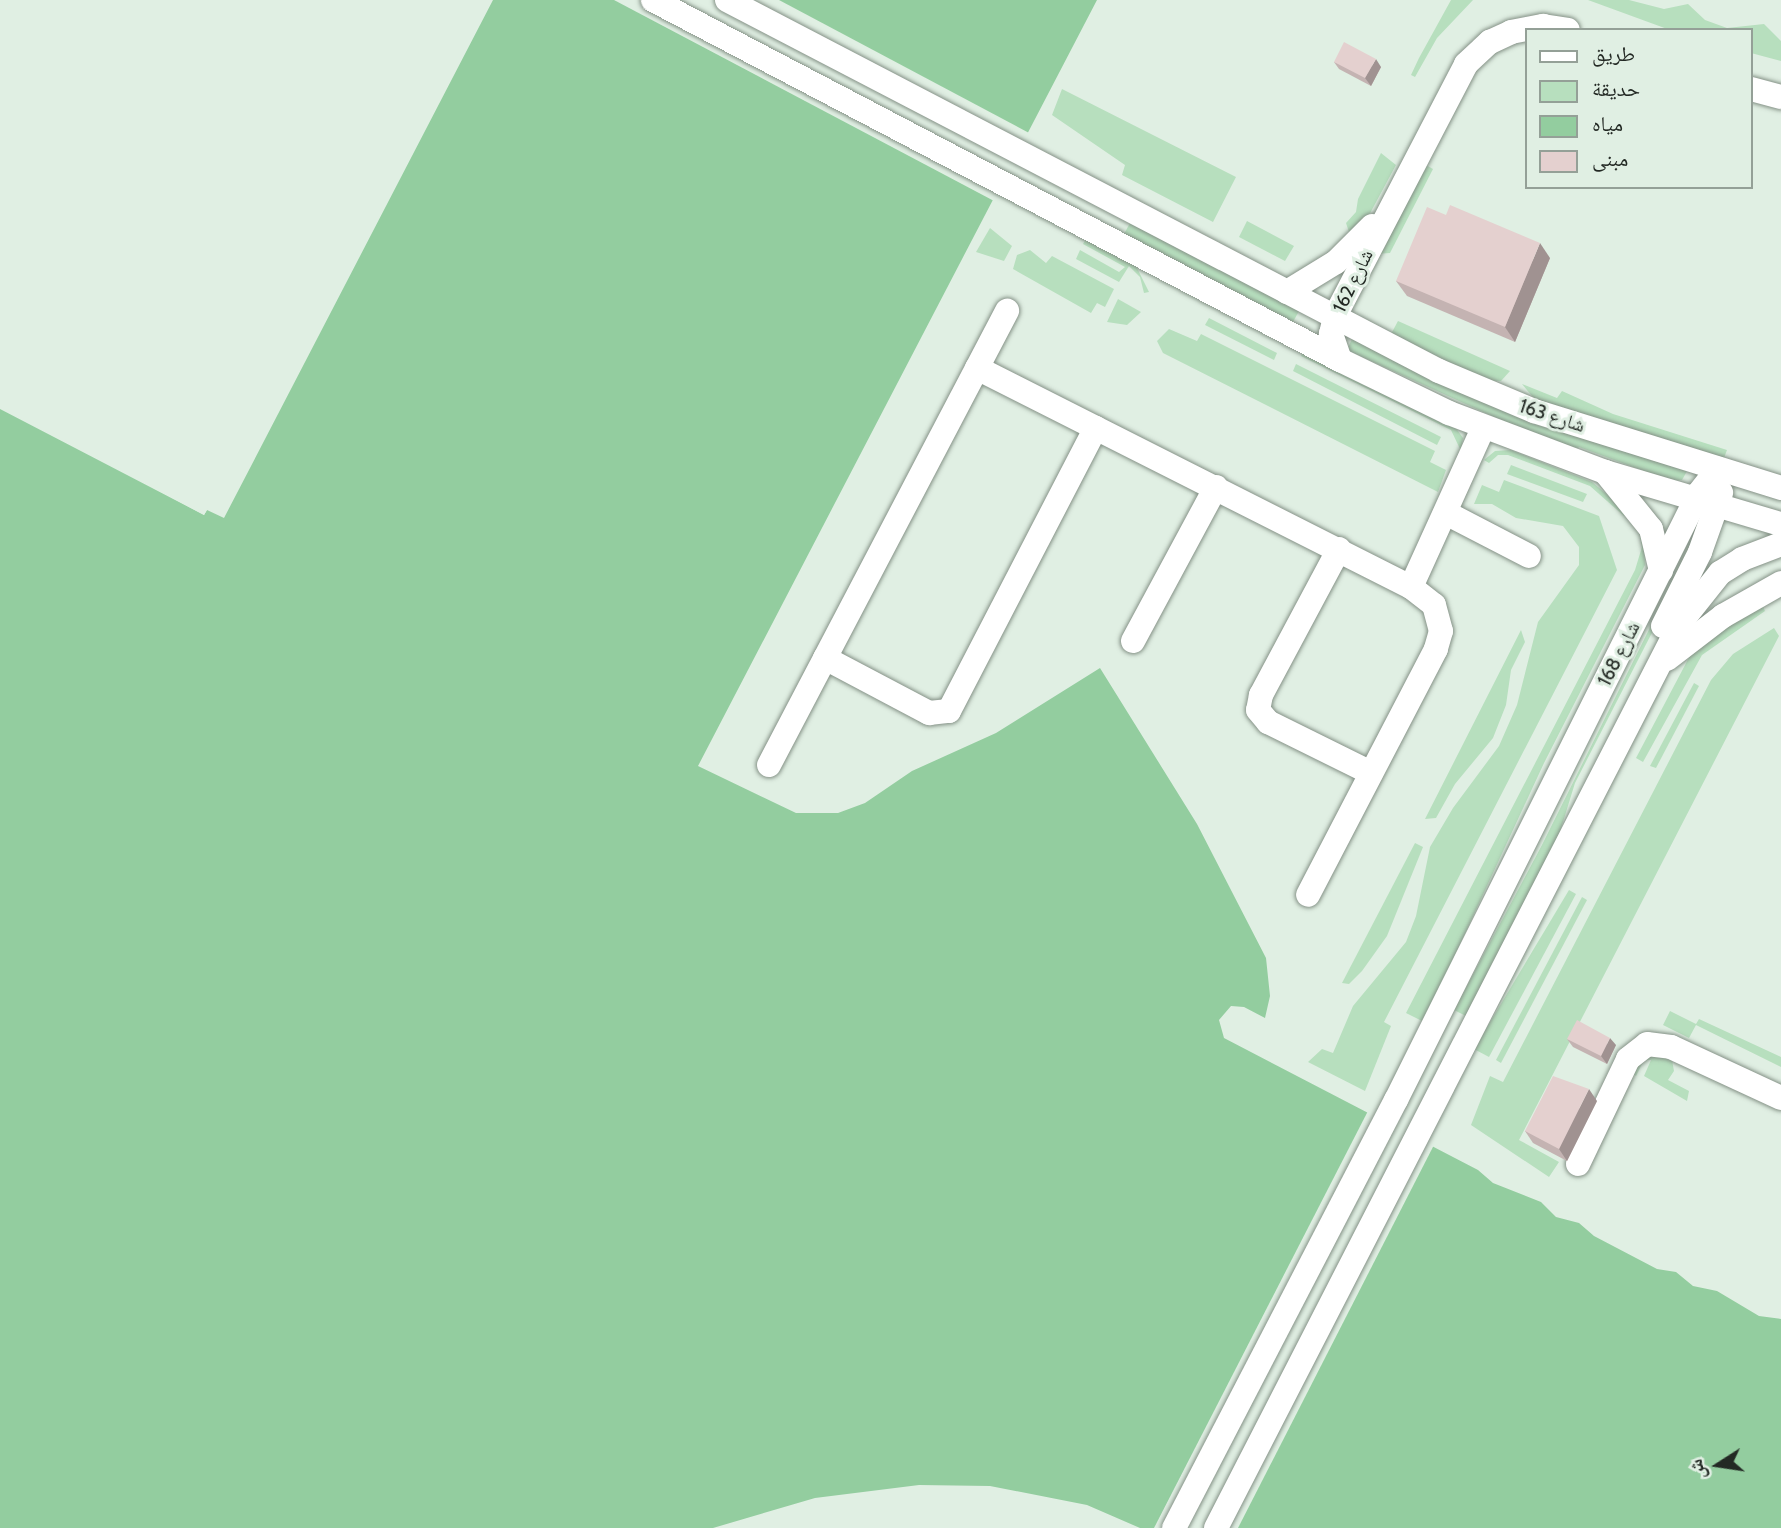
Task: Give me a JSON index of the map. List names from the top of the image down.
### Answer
{
  "streets": {
    "street": ["شارع 162", "شارع 163", "شارع 168"]
  },
  "crossings": [
    ["شارع 162", "شارع 163"],
    ["شارع 163", "شارع 168"]
  ],
  "legend": [
    "طريق",
    "حديقة",
    "مياه",
    "مبنى"
  ],
  "north": "left"
}
